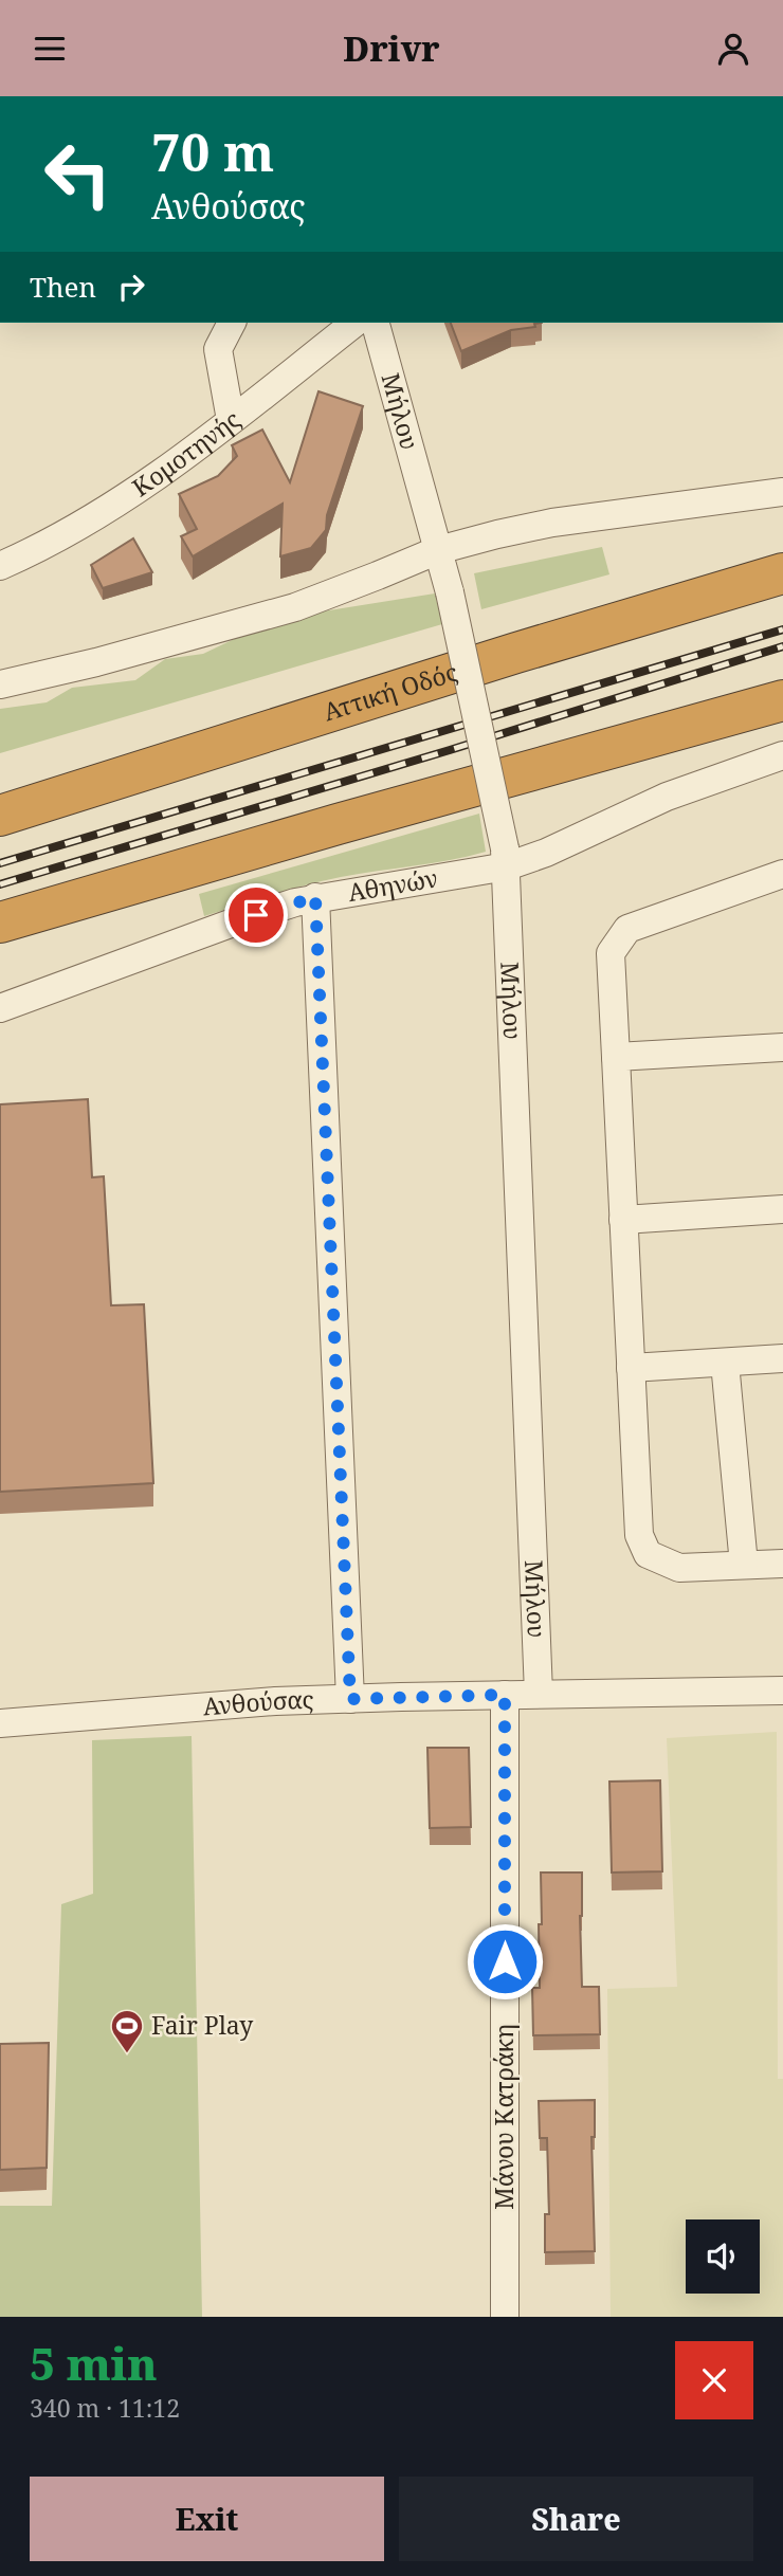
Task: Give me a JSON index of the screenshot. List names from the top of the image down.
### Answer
{
  "streets": {
    "highway": ["Αττική Οδός"],
    "street": [
      "Μήλου",
      "Κομοτηνής",
      "Αθηνών",
      "Ανθούσας",
      "Μάνου Κατράκη"
    ]
  },
  "crossings": [
    ["Μήλου", "Αθηνών"],
    ["Μήλου", "Ανθούσας"],
    ["Ανθούσας", "Μάνου Κατράκη"]
  ],
  "places": {
    "sports": ["Fair Play"]
  },
  "page": {
    "header": "Drivr",
    "turn": ["70 m", "Ανθούσας"],
    "then": "Then",
    "heading": ["5 min", "340 m · 11:12"],
    "buttons": ["Exit", "Share"]
  }
}
